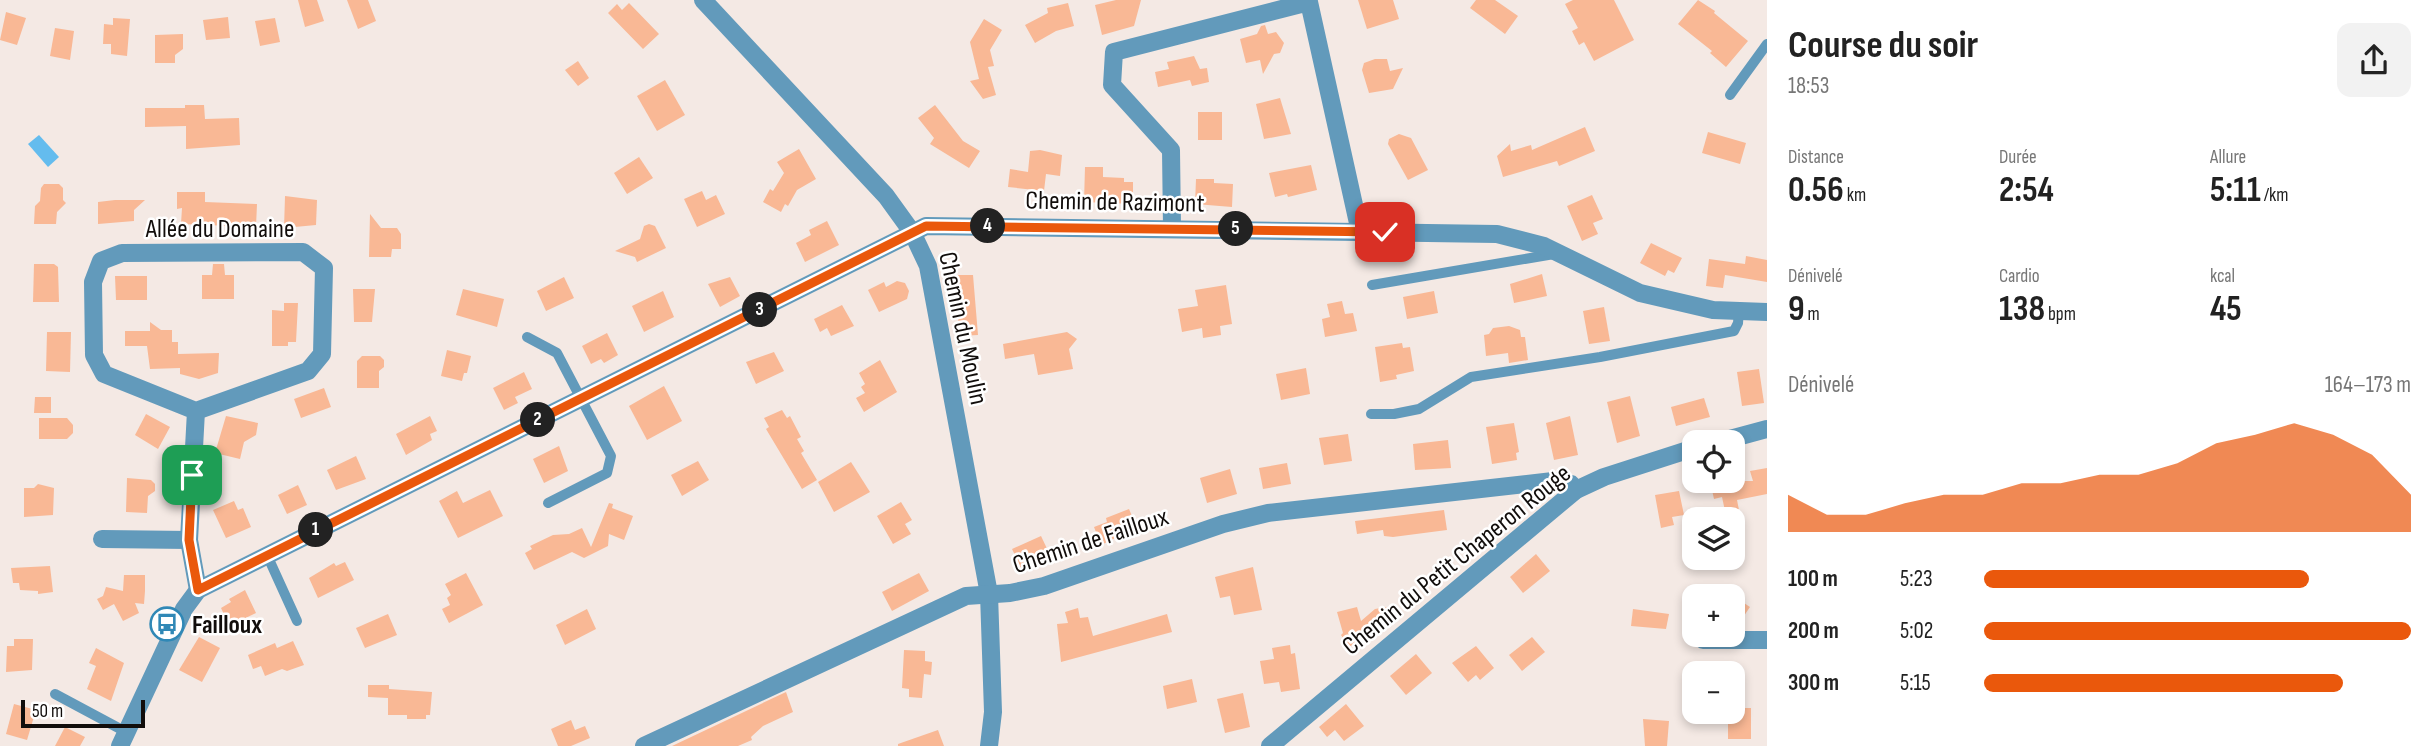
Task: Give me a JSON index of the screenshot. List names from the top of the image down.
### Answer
{
  "streets": {
    "street": [
      "Chemin de Razimont",
      "Allée du Domaine",
      "Chemin du Moulin",
      "Chemin de Failloux",
      "Chemin du Petit Chaperon Rouge"
    ]
  },
  "crossings": [
    ["Chemin de Razimont", "Chemin du Moulin"],
    ["Chemin du Moulin", "Chemin de Failloux"],
    ["Chemin de Failloux", "Chemin du Petit Chaperon Rouge"]
  ],
  "places": {
    "bus stop": ["Failloux"]
  },
  "scale_bar": "50 m",
  "page": {
    "heading": ["Course du soir", "18:53"],
    "stats": [
      ["Distance", "0.56 km"],
      ["Durée", "2:54"],
      ["Allure", "5:11 /km"],
      ["Dénivelé", "9 m"],
      ["Cardio", "138 bpm"],
      ["kcal", "45"]
    ],
    "pins": [
      "4",
      "5",
      "3",
      "2",
      "1"
    ],
    "chart": ["Dénivelé", "164–173 m"],
    "map_buttons": ["+", "−"],
    "list": [
      {
        "name": "100 m",
        "note": "5:23"
      },
      {
        "name": "200 m",
        "note": "5:02"
      },
      {
        "name": "300 m",
        "note": "5:15"
      }
    ],
    "scale": "50 m"
  }
}
